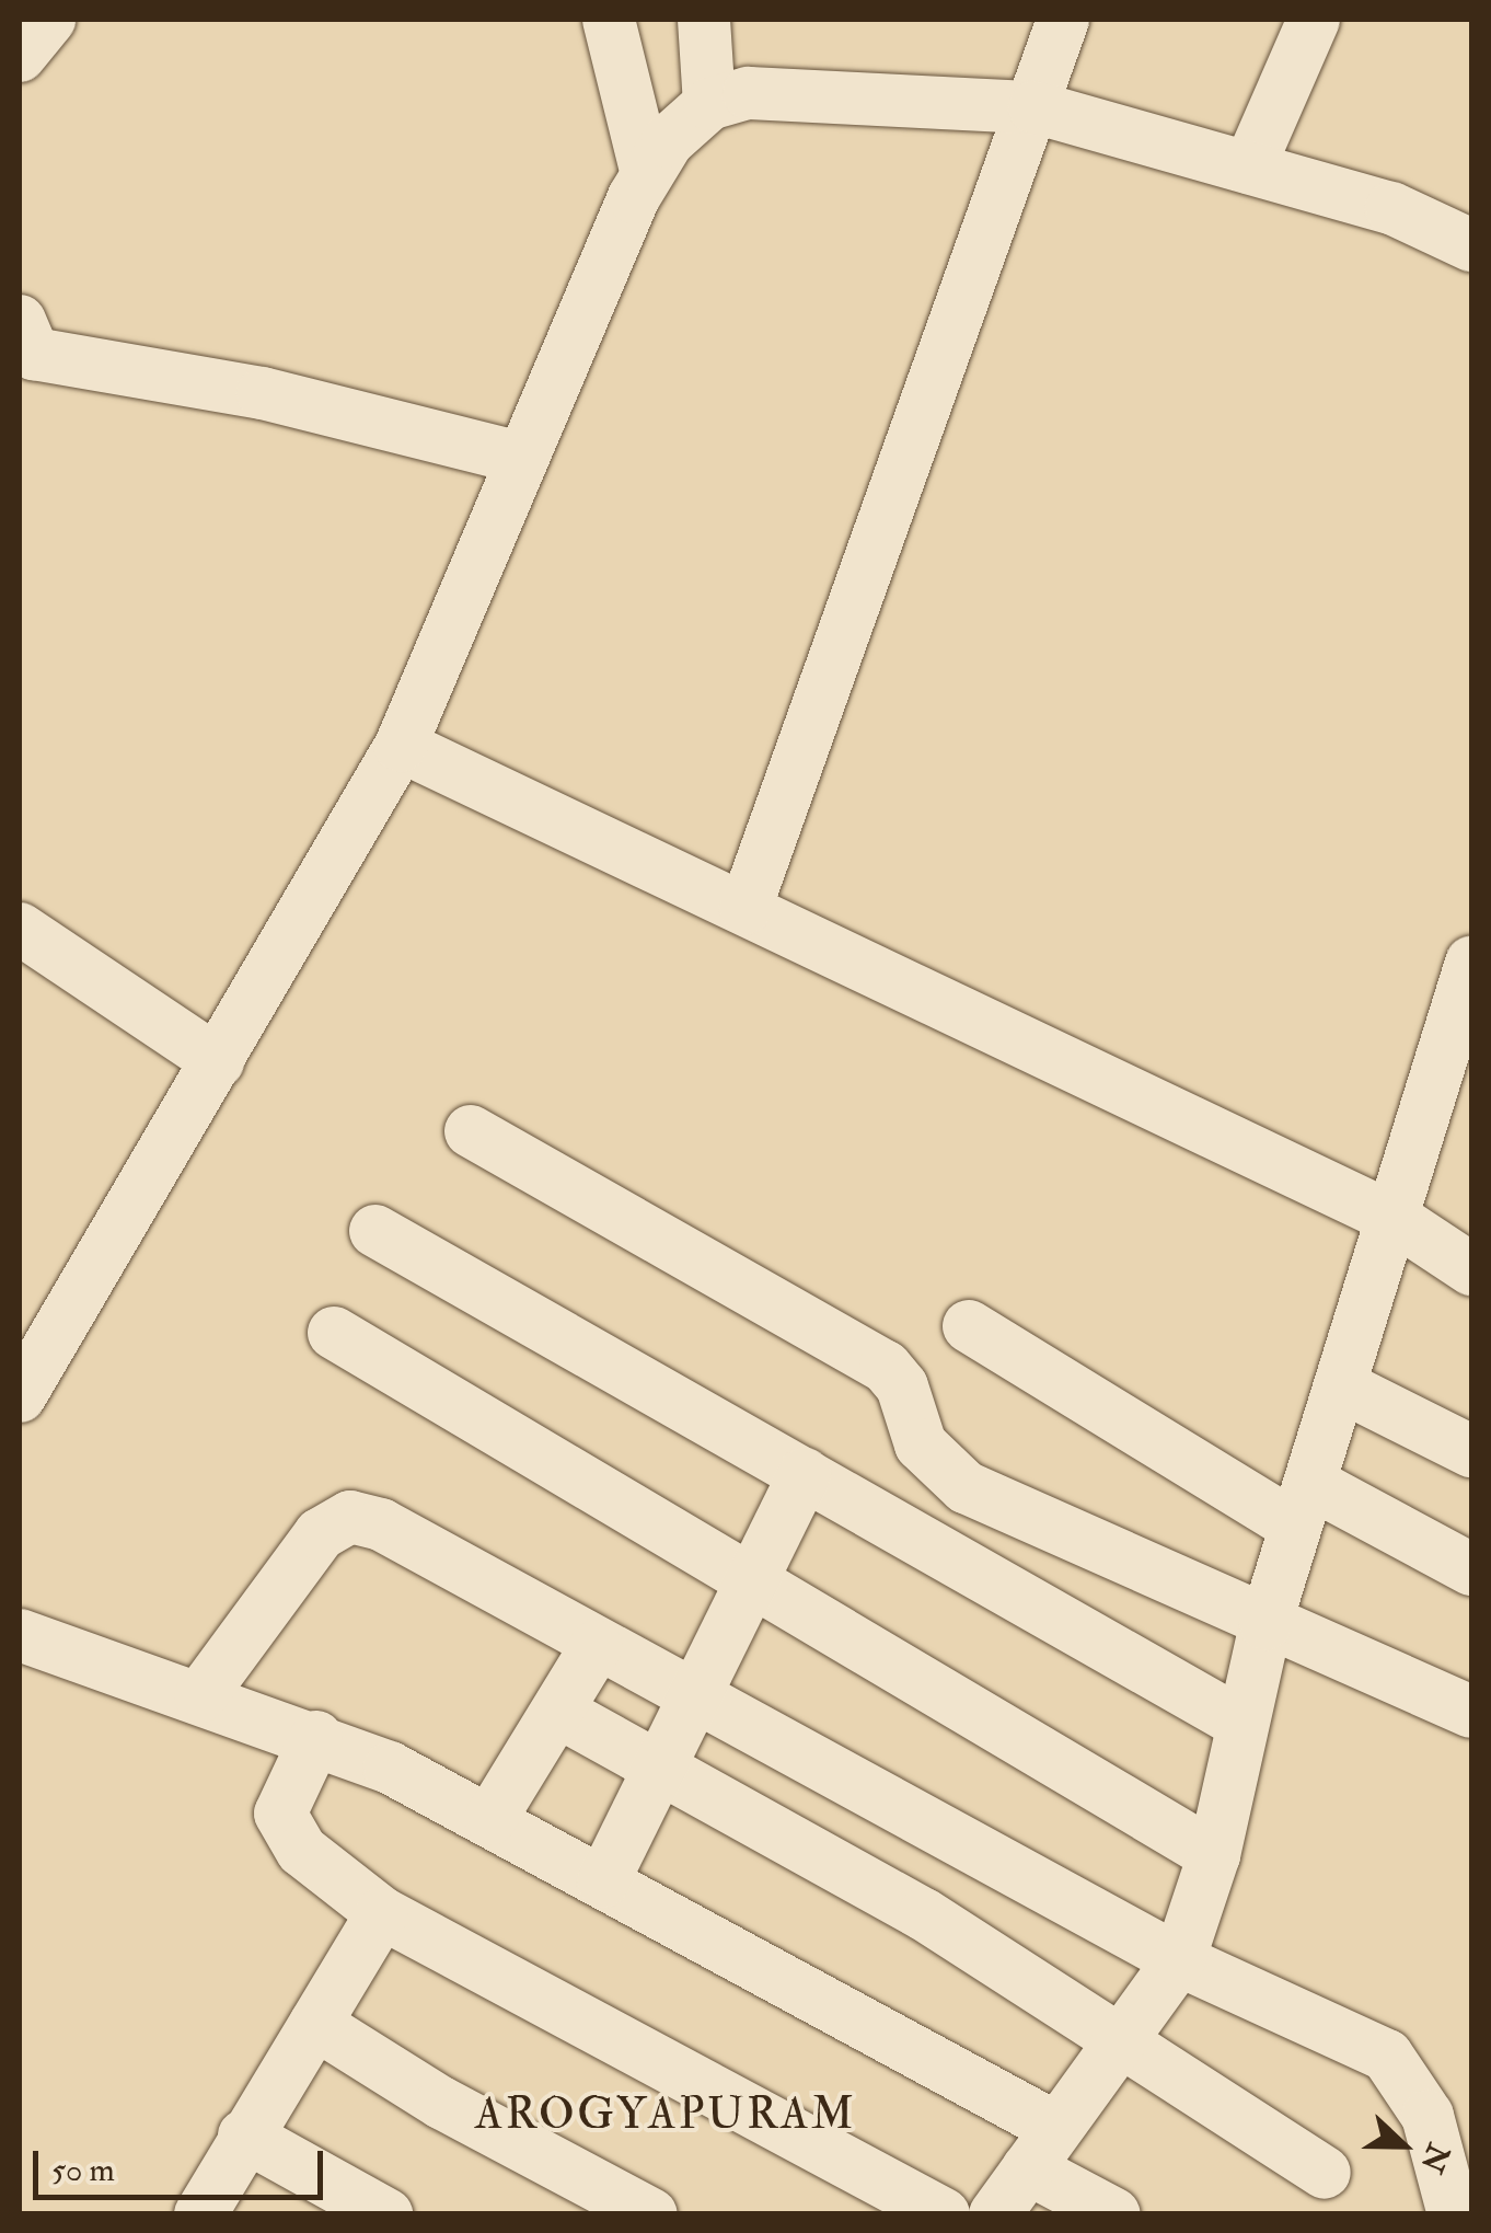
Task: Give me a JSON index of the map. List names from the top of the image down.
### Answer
{
  "districts": ["AROGYAPURAM"],
  "scale_bar": "50 m",
  "north": "right"
}
